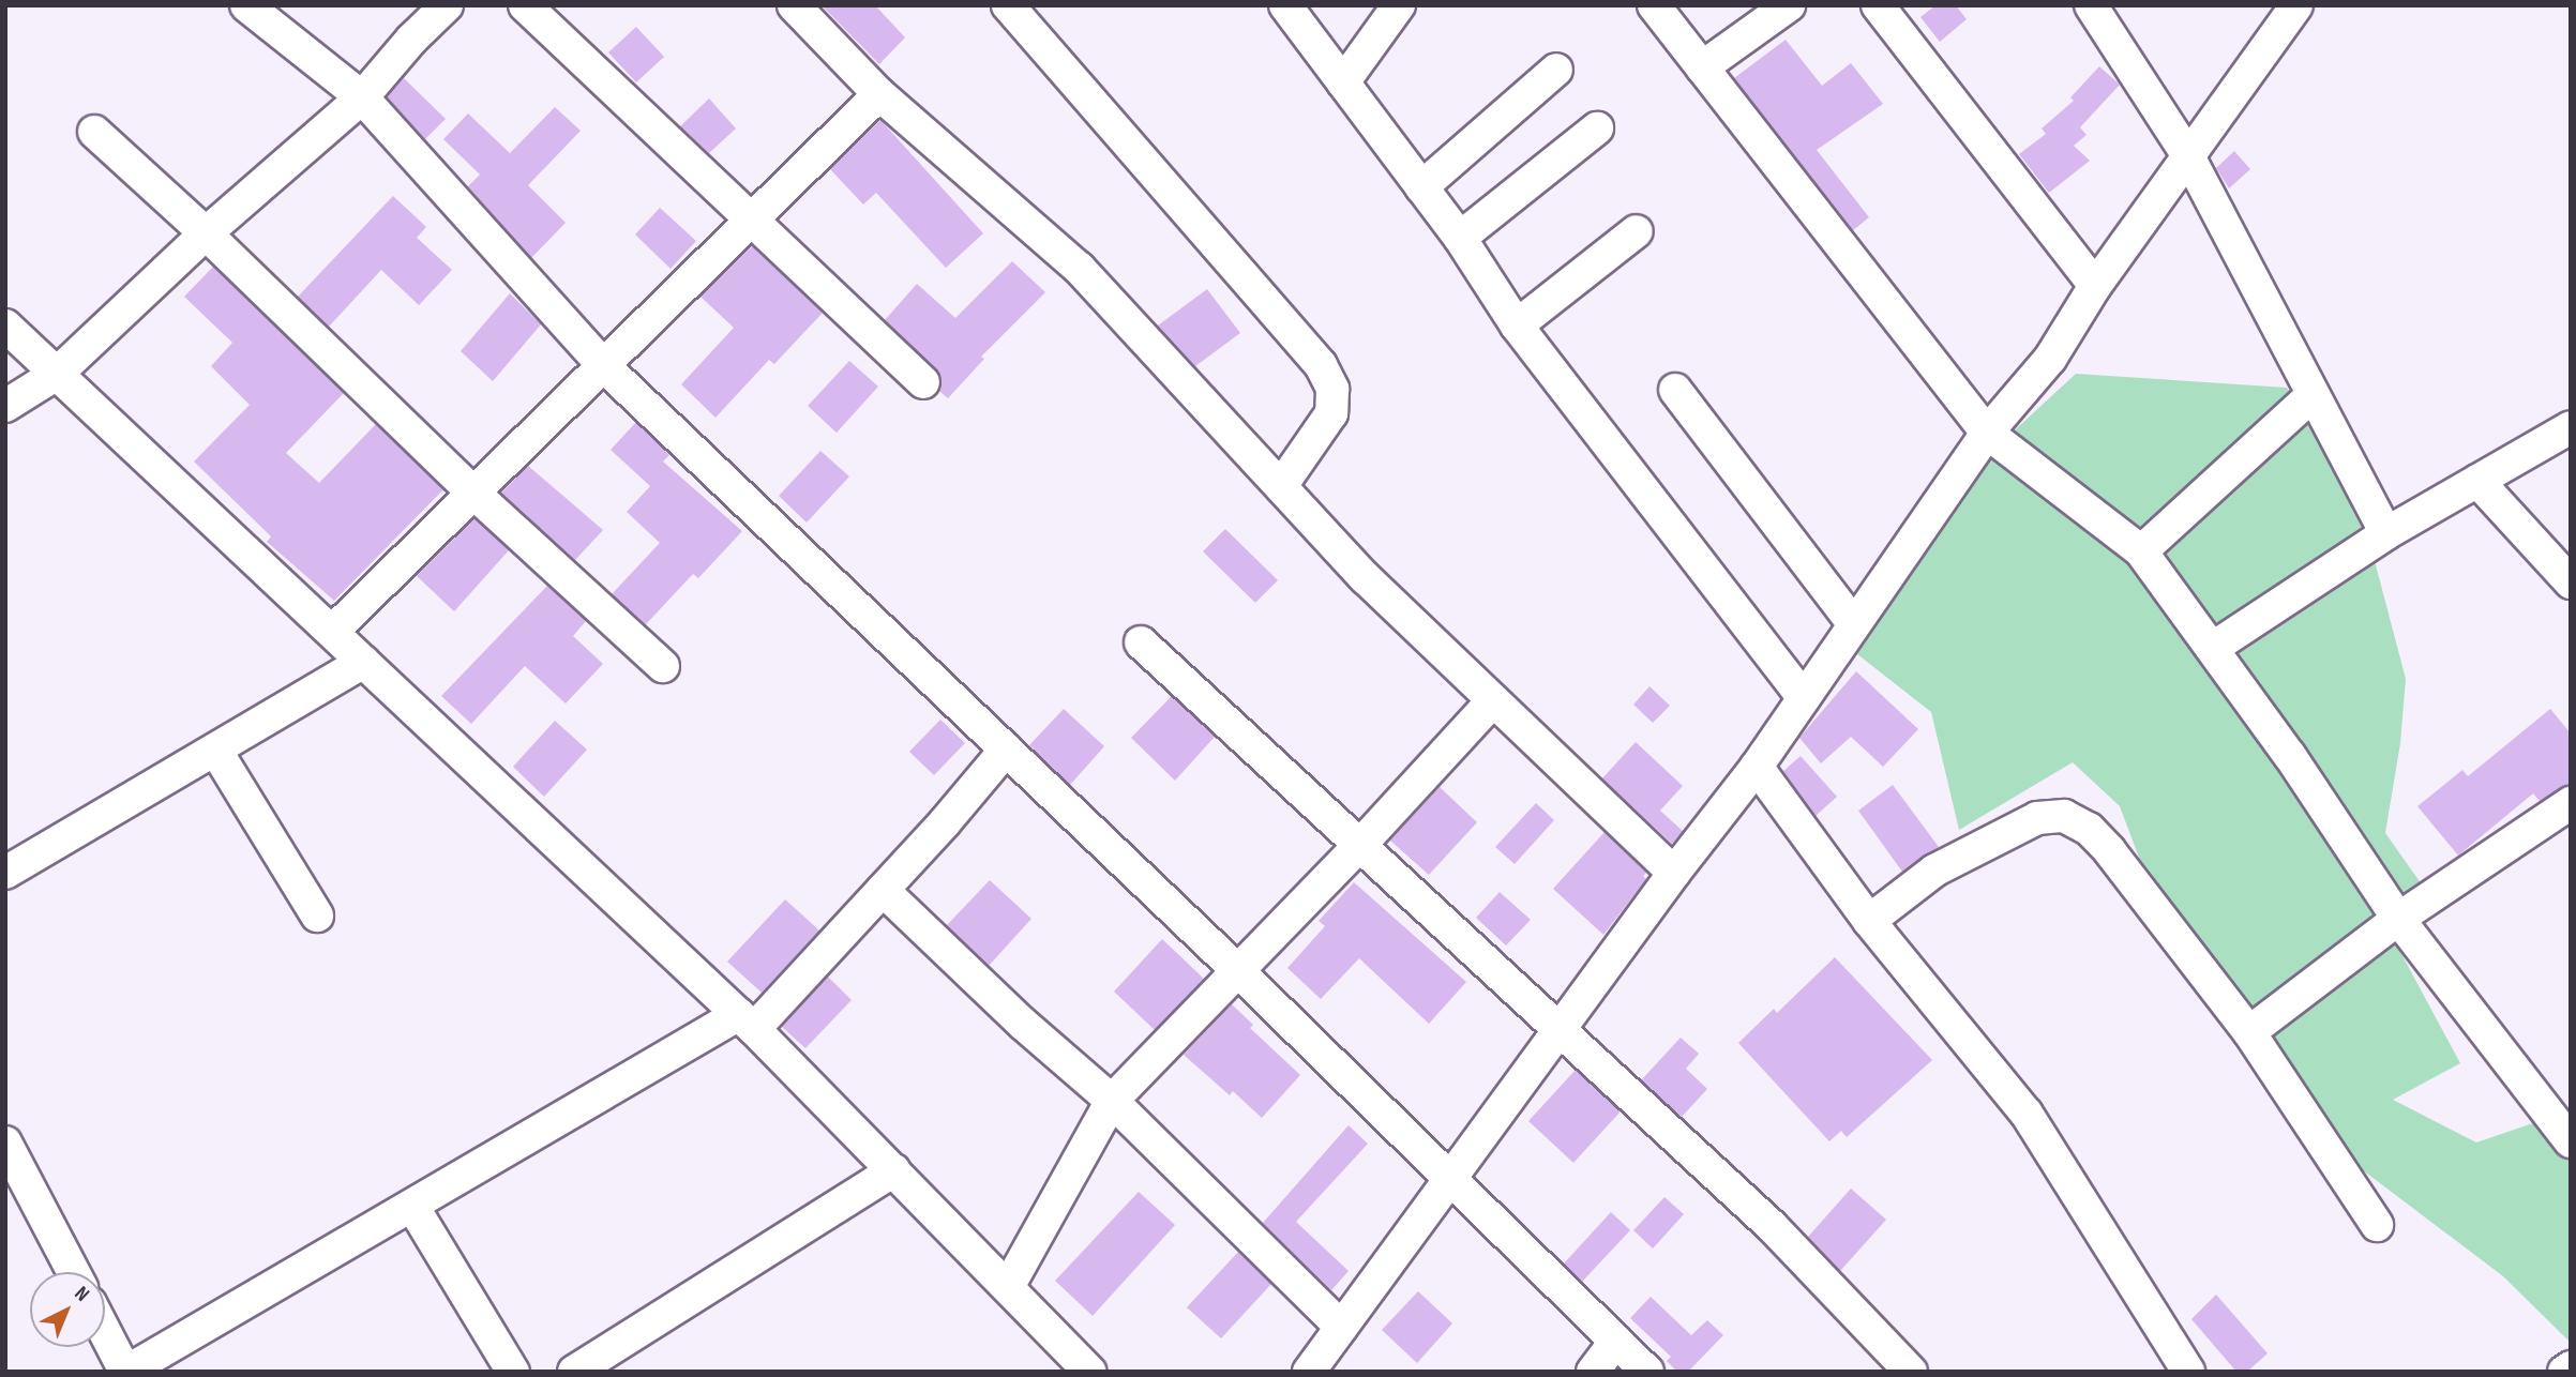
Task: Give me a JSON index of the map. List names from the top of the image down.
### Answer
{
  "north": "top right"
}
